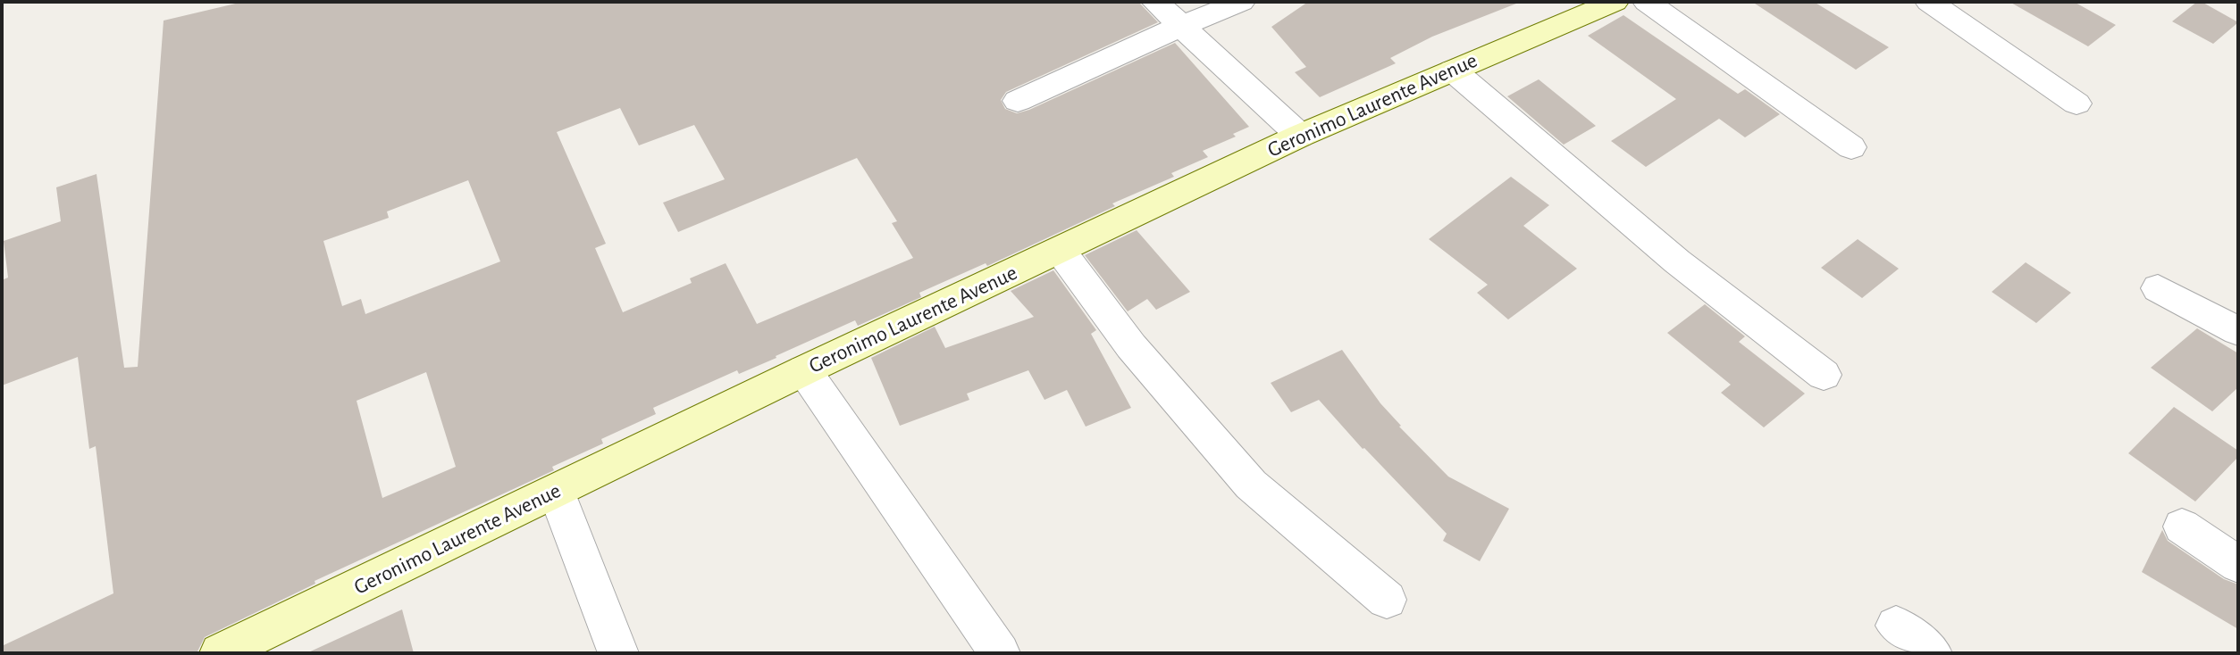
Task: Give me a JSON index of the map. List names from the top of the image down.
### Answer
{
  "streets": {
    "street": ["Geronimo Laurente Avenue"]
  }
}
